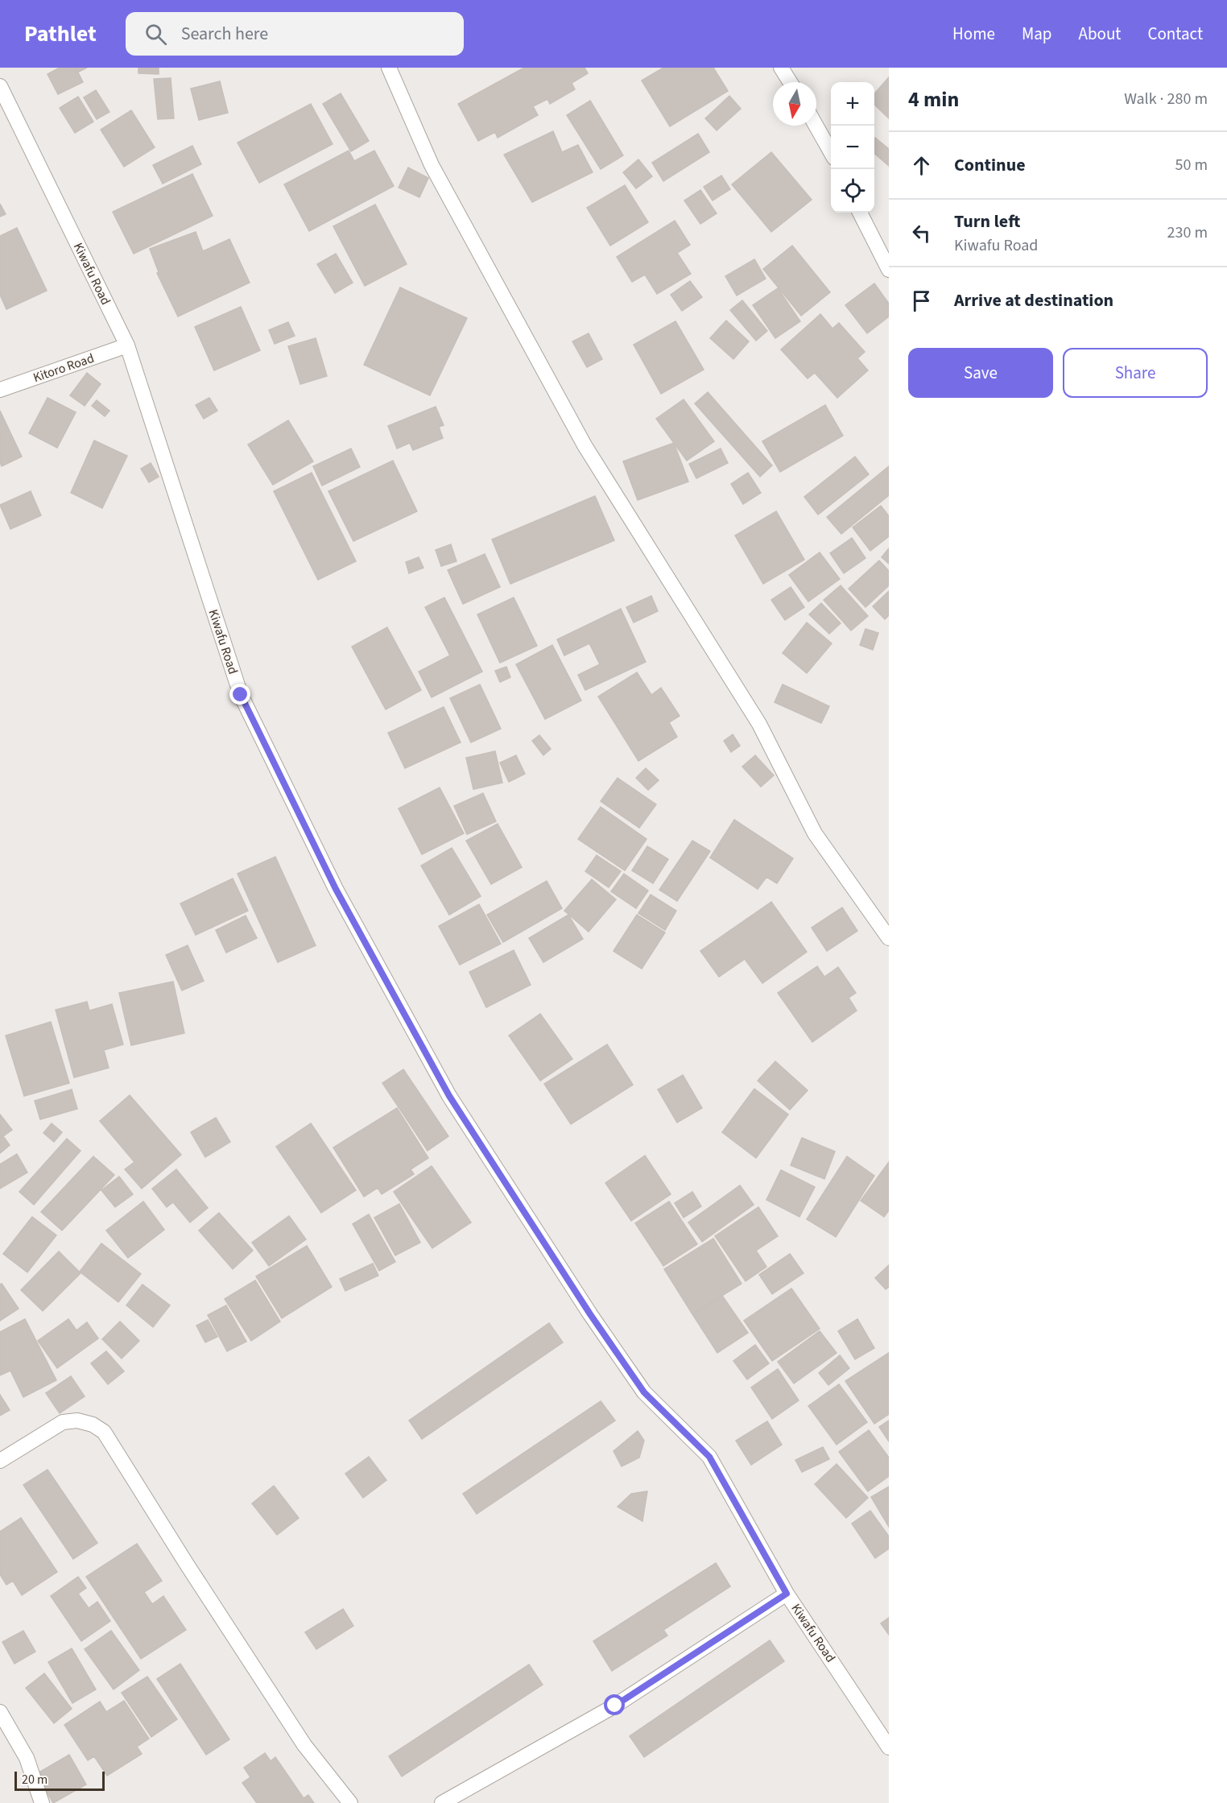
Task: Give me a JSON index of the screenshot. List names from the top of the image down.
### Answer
{
  "streets": {
    "street": ["Kiwafu Road", "Kitoro Road"]
  },
  "crossings": [
    ["Kiwafu Road", "Kitoro Road"]
  ],
  "scale_bar": "20 m",
  "north": "bottom",
  "page": {
    "header": "Pathlet",
    "search": "Search here",
    "nav": [
      "Home",
      "Map",
      "About",
      "Contact"
    ],
    "heading": ["4 min", "Walk · 280 m"],
    "map_buttons": ["+", "−"],
    "list": [
      ["Continue", "50 m"],
      ["Turn left", "Kiwafu Road", "230 m"],
      "Arrive at destination"
    ],
    "buttons": ["Save", "Share"],
    "scale": "20 m"
  }
}
